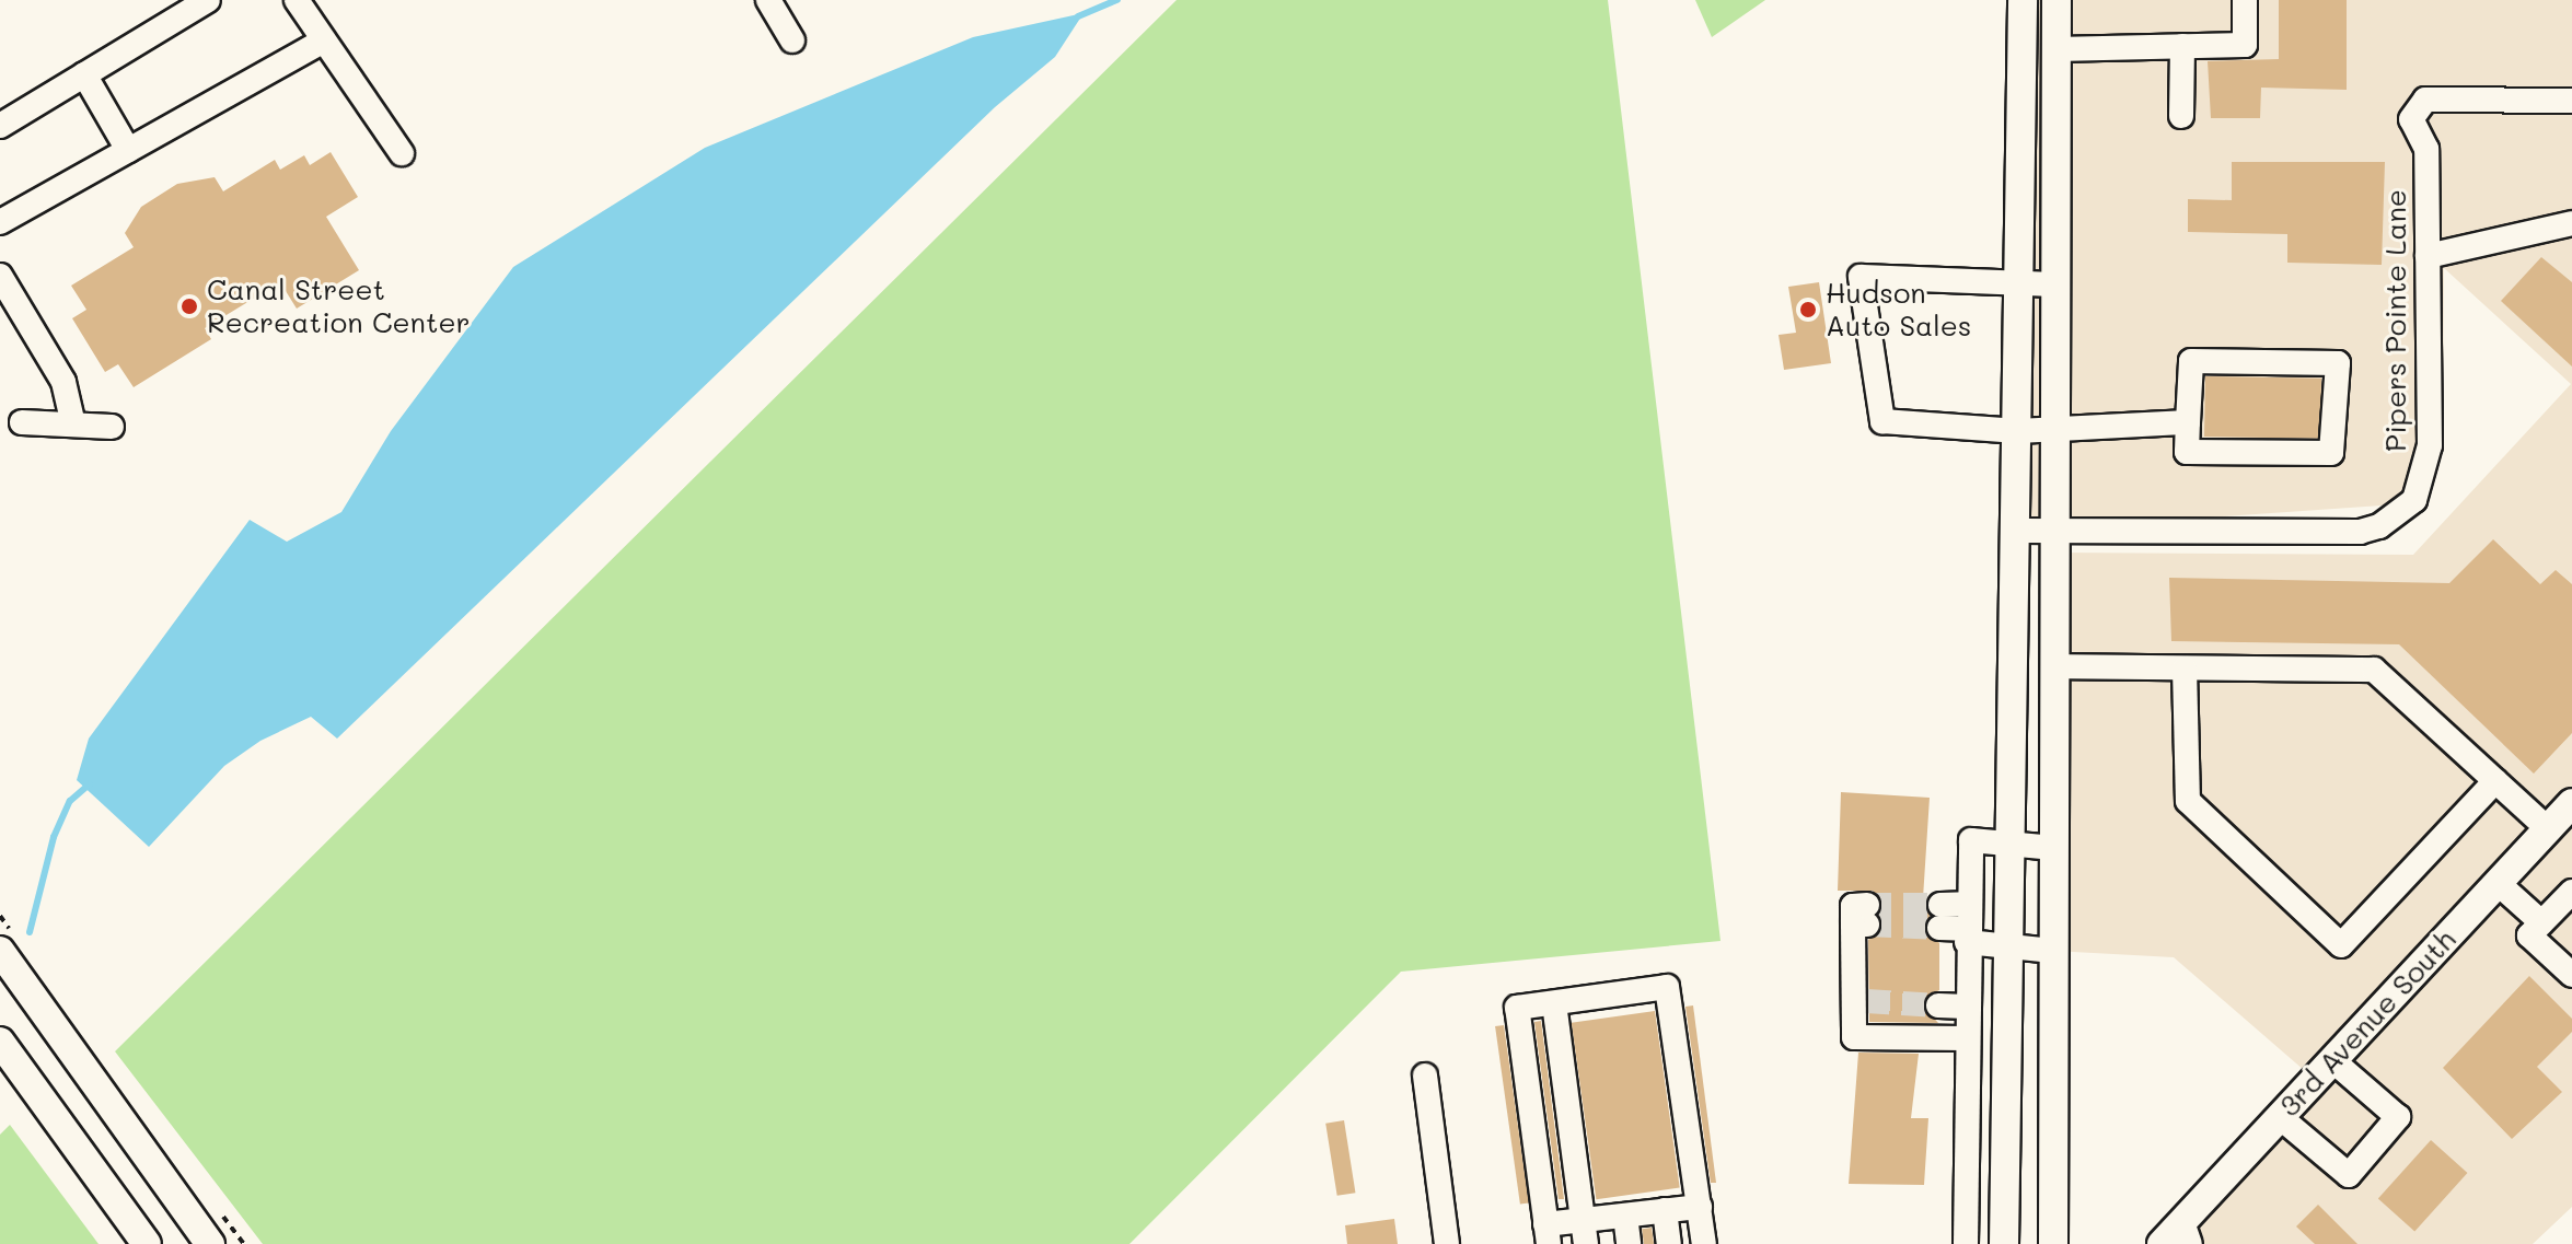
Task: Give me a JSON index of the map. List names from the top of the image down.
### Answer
{
  "streets": {
    "main road": ["3rd Avenue South"],
    "street": ["Pipers Pointe Lane"]
  },
  "places": ["Canal Street Recreation Center", "Hudson Auto Sales"]
}
